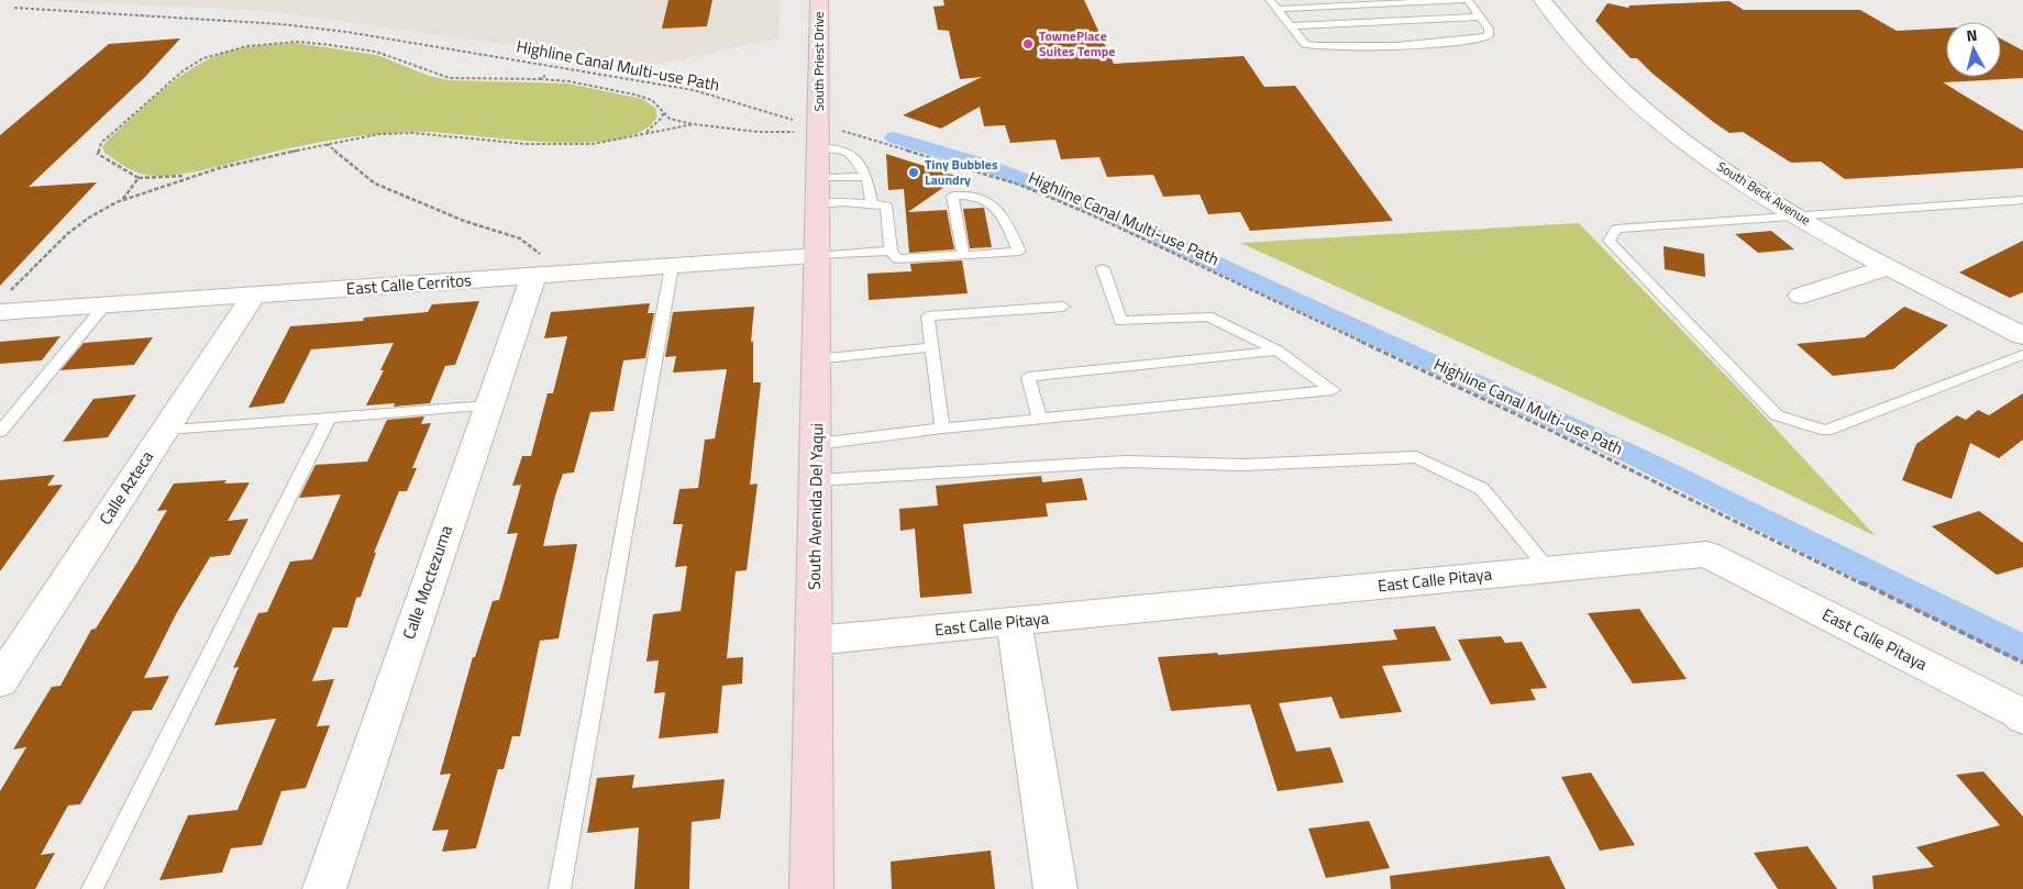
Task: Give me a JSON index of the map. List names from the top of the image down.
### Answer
{
  "streets": {
    "street": [
      "South Priest Drive",
      "South Beck Avenue",
      "East Calle Cerritos",
      "Calle Azteca",
      "South Avenida Del Yaqui",
      "East Calle Pitaya",
      "Calle Moctezuma"
    ],
    "path": ["Highline Canal Multi-use Path"]
  },
  "crossings": [
    ["South Priest Drive", "Highline Canal Multi-use Path"],
    ["South Priest Drive", "South Avenida Del Yaqui"],
    ["Highline Canal Multi-use Path", "South Avenida Del Yaqui"],
    ["East Calle Cerritos", "Calle Azteca"],
    ["East Calle Cerritos", "South Avenida Del Yaqui"],
    ["East Calle Cerritos", "Calle Moctezuma"],
    ["South Avenida Del Yaqui", "East Calle Pitaya"]
  ],
  "places": ["TownePlace Suites Tempe", "Tiny Bubbles Laundry"],
  "north": "top"
}
